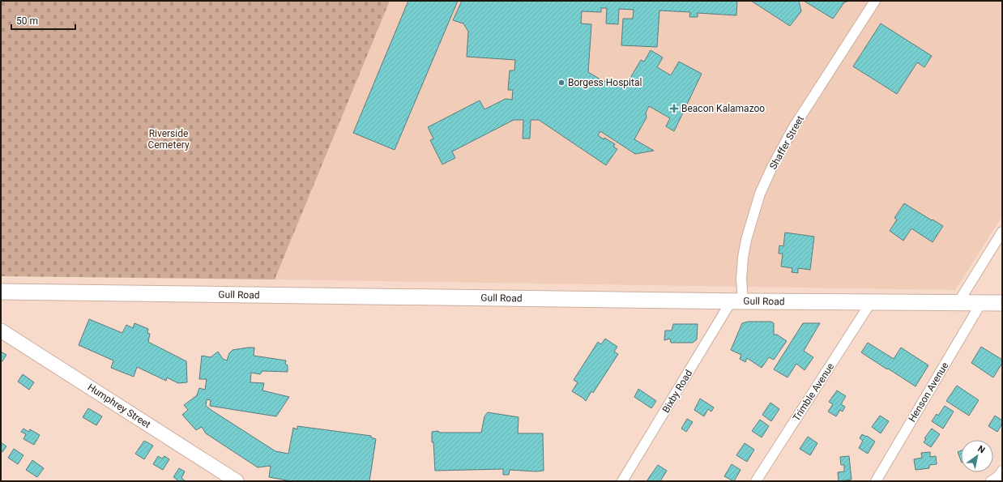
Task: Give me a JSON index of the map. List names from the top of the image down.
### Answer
{
  "streets": {
    "main road": ["Gull Road"],
    "street": [
      "Shaffer Street",
      "Bixby Road",
      "Trimble Avenue",
      "Henson Avenue",
      "Humphrey Street"
    ]
  },
  "crossings": [
    ["Shaffer Street", "Gull Road"],
    ["Shaffer Street", "Bixby Road"],
    ["Gull Road", "Bixby Road"],
    ["Gull Road", "Trimble Avenue"],
    ["Gull Road", "Henson Avenue"]
  ],
  "parks": ["Riverside Cemetery"],
  "places": {
    "other": ["Borgess Hospital"],
    "health": ["Beacon Kalamazoo"]
  },
  "scale_bar": "50 m",
  "north": "top right"
}
